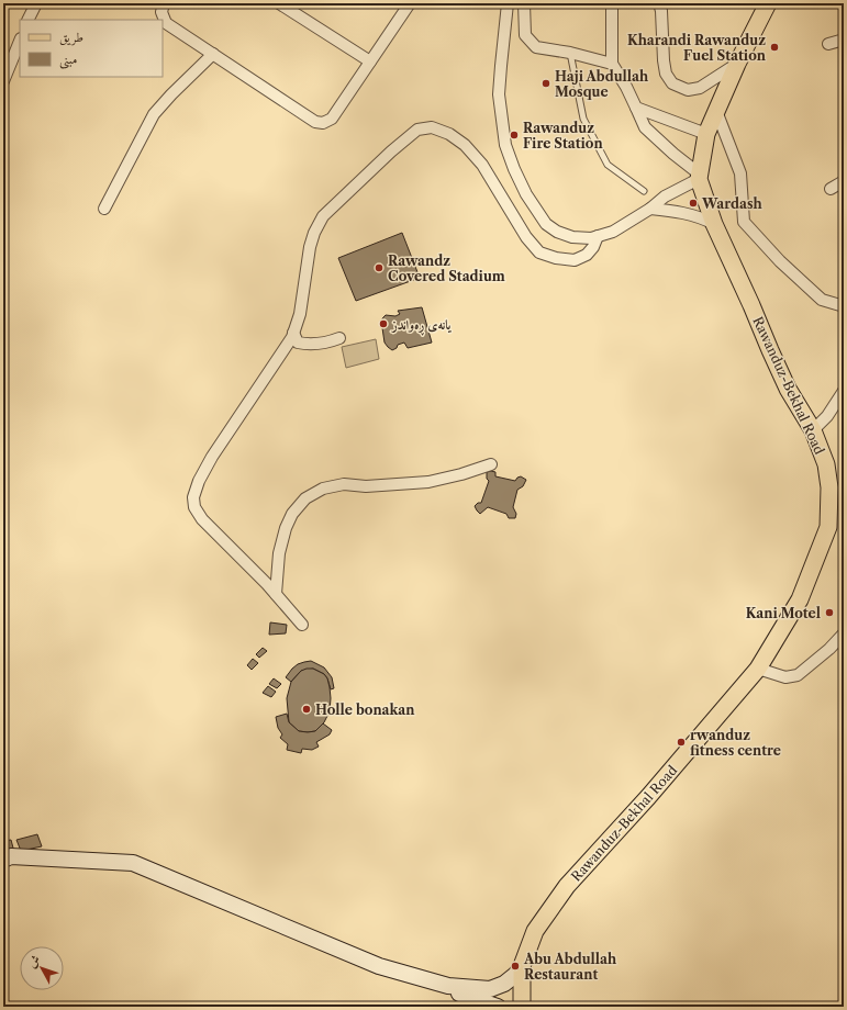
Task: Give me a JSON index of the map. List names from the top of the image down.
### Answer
{
  "streets": {
    "main road": ["Rawanduz-Bekhal Road"]
  },
  "places": [
    "Kharandi Rawanduz Fuel Station",
    "Haji Abdullah Mosque",
    "Rawanduz Fire Station",
    "Wardash",
    "Rawandz Covered Stadium",
    "یانەی ڕەواندز",
    "Kani Motel",
    "Holle bonakan",
    "rwanduz fitness centre",
    "Abu Abdullah Restaurant"
  ],
  "legend": ["طريق", "مبنى"],
  "north": "top left"
}
